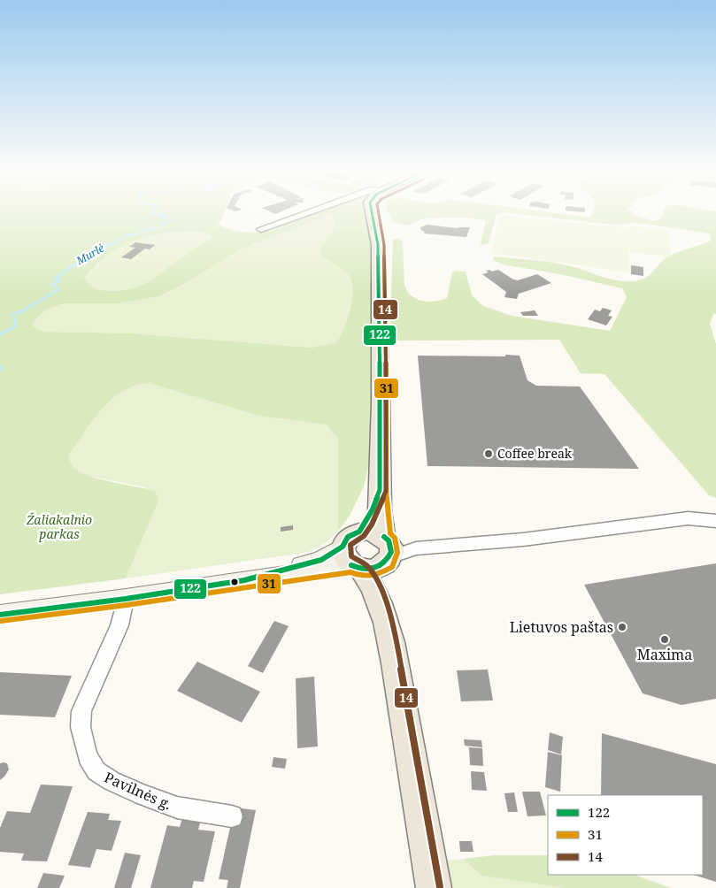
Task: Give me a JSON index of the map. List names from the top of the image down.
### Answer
{
  "streets": {
    "street": ["Pavilnės g."]
  },
  "water": ["Murlė"],
  "parks": ["Žaliakalnio parkas"],
  "places": ["Coffee break", "Lietuvos paštas", "Maxima"],
  "lines": ["transit line 122", "transit line 31", "transit line 14"],
  "legend": ["122", "31", "14"]
}
